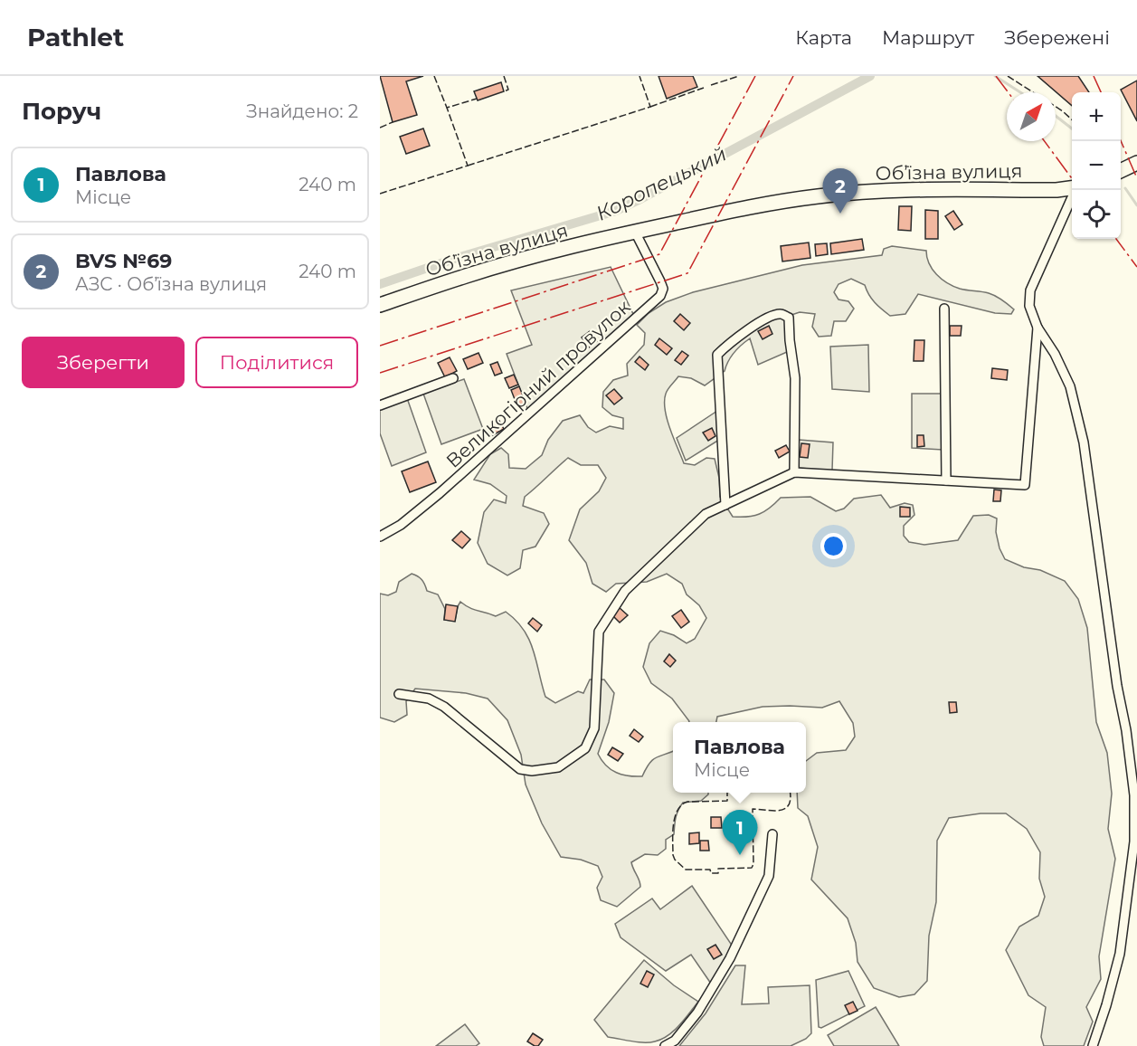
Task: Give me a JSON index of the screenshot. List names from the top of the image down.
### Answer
{
  "streets": {
    "main road": ["Обʼїзна вулиця"],
    "street": ["Великогірний провулок"]
  },
  "crossings": [
    ["Обʼїзна вулиця", "Великогірний провулок"]
  ],
  "water": ["Коропецький"],
  "north": "top right",
  "page": {
    "header": "Pathlet",
    "nav": ["Карта", "Маршрут", "Збережені"],
    "heading": ["Поруч", "Знайдено: 2"],
    "map_buttons": ["+", "−"],
    "list": [
      {
        "mark": "1",
        "name": "Павлова",
        "note": "Місце",
        "value": "240 m"
      },
      {
        "mark": "2",
        "name": "BVS №69",
        "note": "АЗС · Обʼїзна вулиця",
        "value": "240 m"
      }
    ],
    "pins": ["2", "1"],
    "buttons": ["Зберегти", "Поділитися"],
    "popup": ["Павлова", "Місце"]
  }
}
